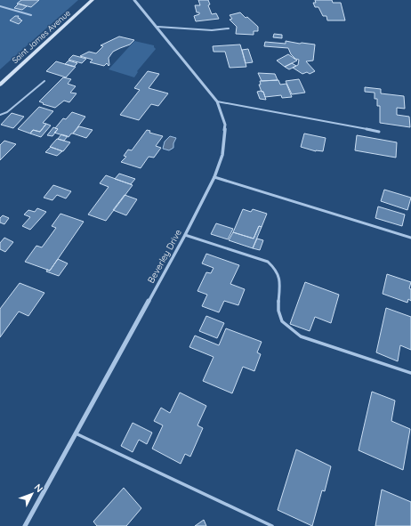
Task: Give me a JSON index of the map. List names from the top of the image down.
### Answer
{
  "streets": {
    "main road": ["Saint James Avenue"],
    "street": ["Beverley Drive"]
  },
  "north": "top right"
}
